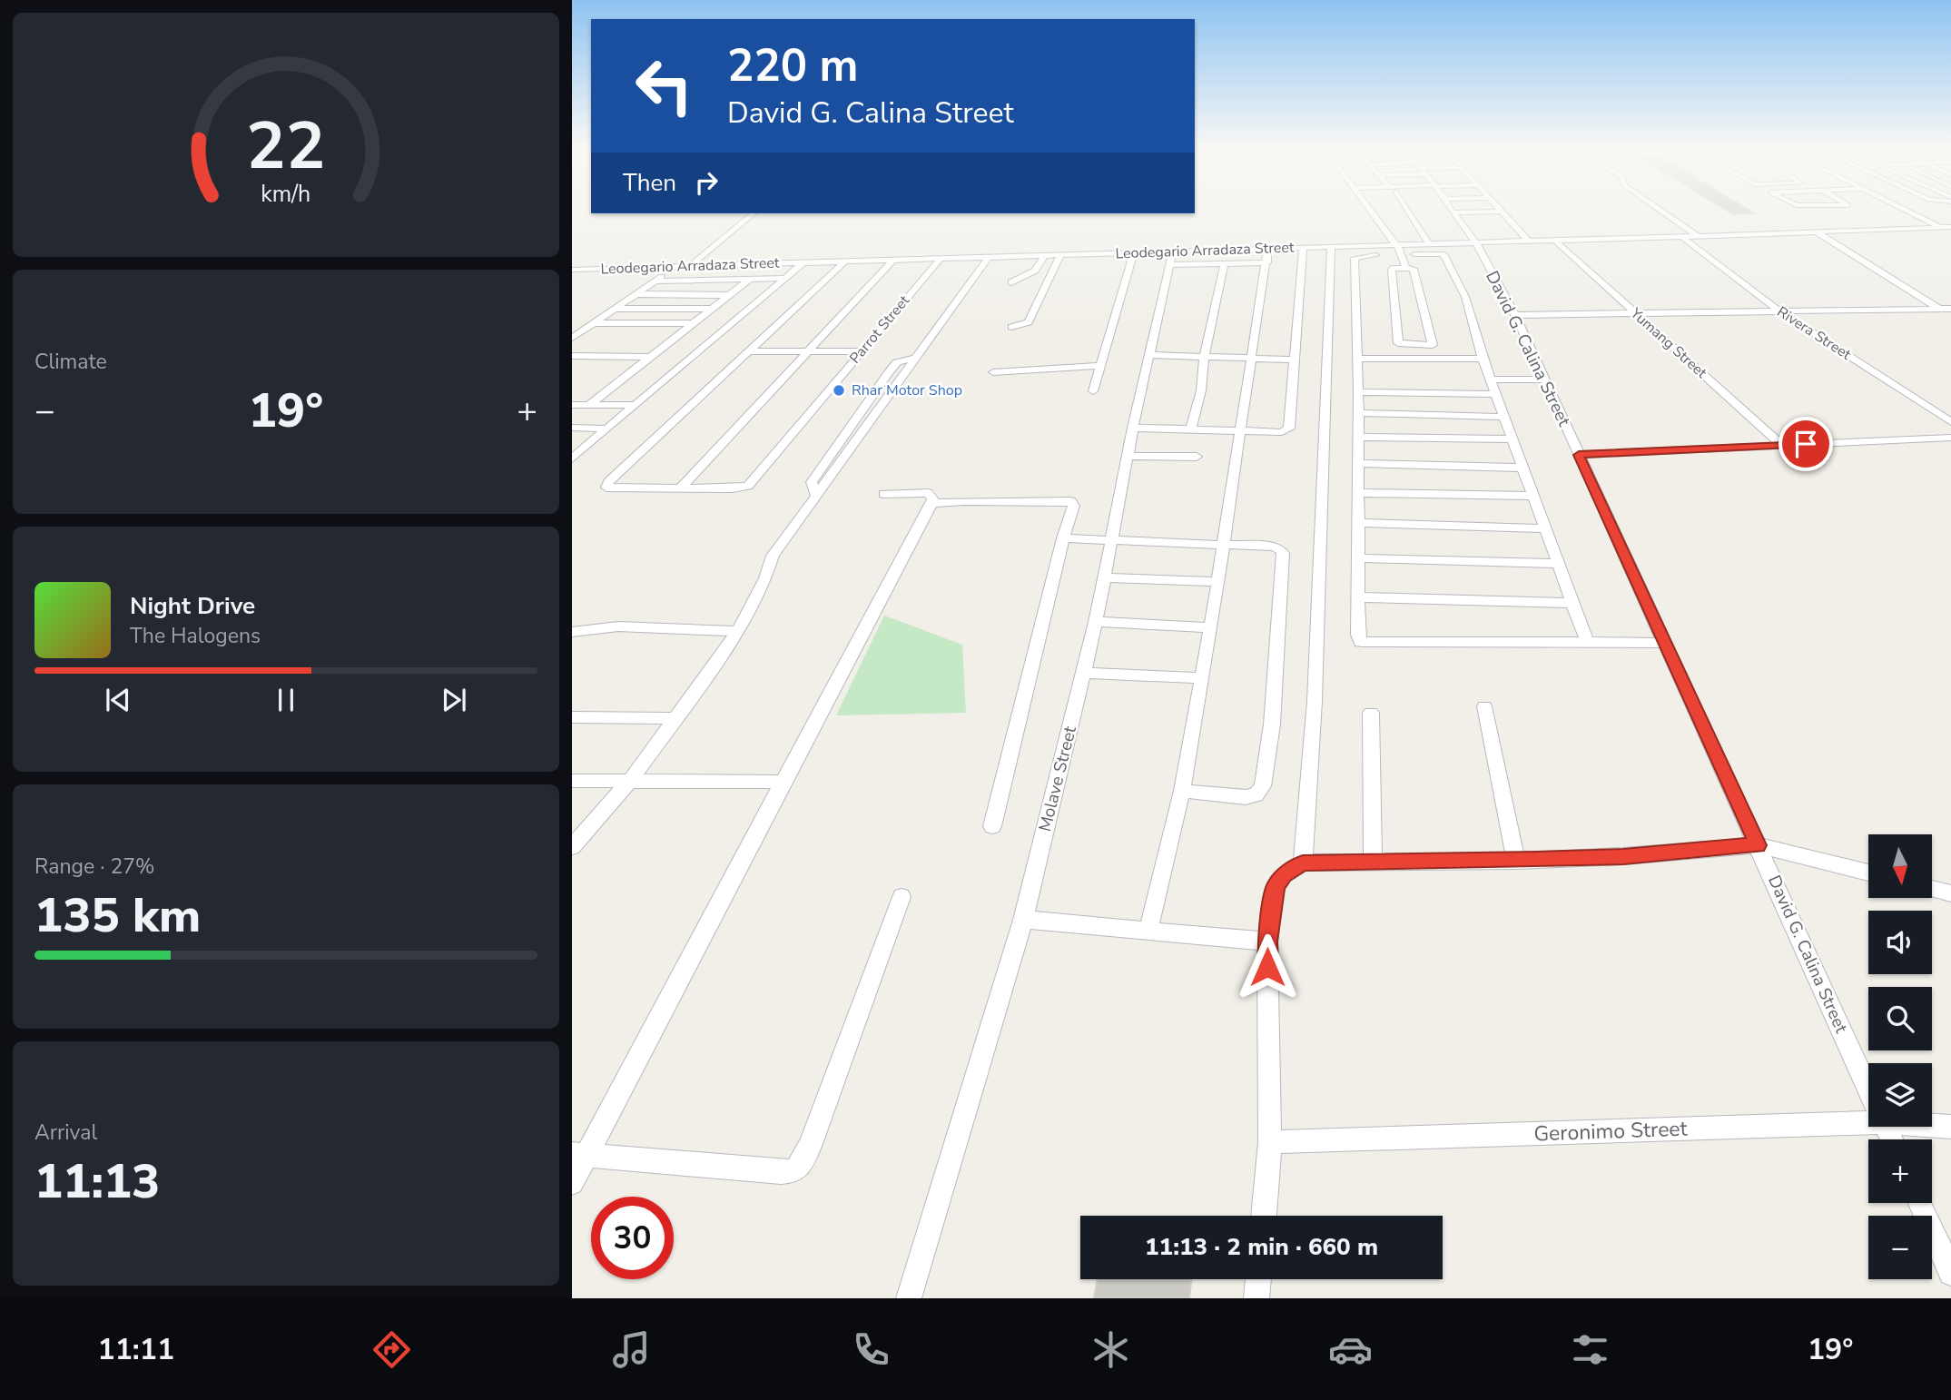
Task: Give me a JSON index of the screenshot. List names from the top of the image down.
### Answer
{
  "streets": {
    "street": [
      "Leodegario Arradaza Street",
      "Parrot Street",
      "Rivera Street",
      "Yumang Street",
      "David G. Calina Street",
      "Molave Street",
      "Geronimo Street"
    ]
  },
  "crossings": [
    ["Leodegario Arradaza Street", "Parrot Street"],
    ["Leodegario Arradaza Street", "Rivera Street"],
    ["Leodegario Arradaza Street", "Yumang Street"],
    ["Leodegario Arradaza Street", "David G. Calina Street"],
    ["Leodegario Arradaza Street", "Molave Street"]
  ],
  "places": ["Rhar Motor Shop"],
  "north": "bottom",
  "page": {
    "turn": ["220 m", "David G. Calina Street"],
    "then": "Then",
    "tile": [
      "Climate",
      ["Range · 27%", "135 km"],
      ["Arrival", "11:13"]
    ],
    "heat": ["−", "19°", "+"],
    "song": ["Night Drive", "The Halogens"],
    "map_buttons": ["+", "−"],
    "limit": "30",
    "trip": "11:13 · 2 min · 660 m",
    "tabs": ["11:11", "19°"],
    "gauge": ["22", "km/h"]
  }
}
